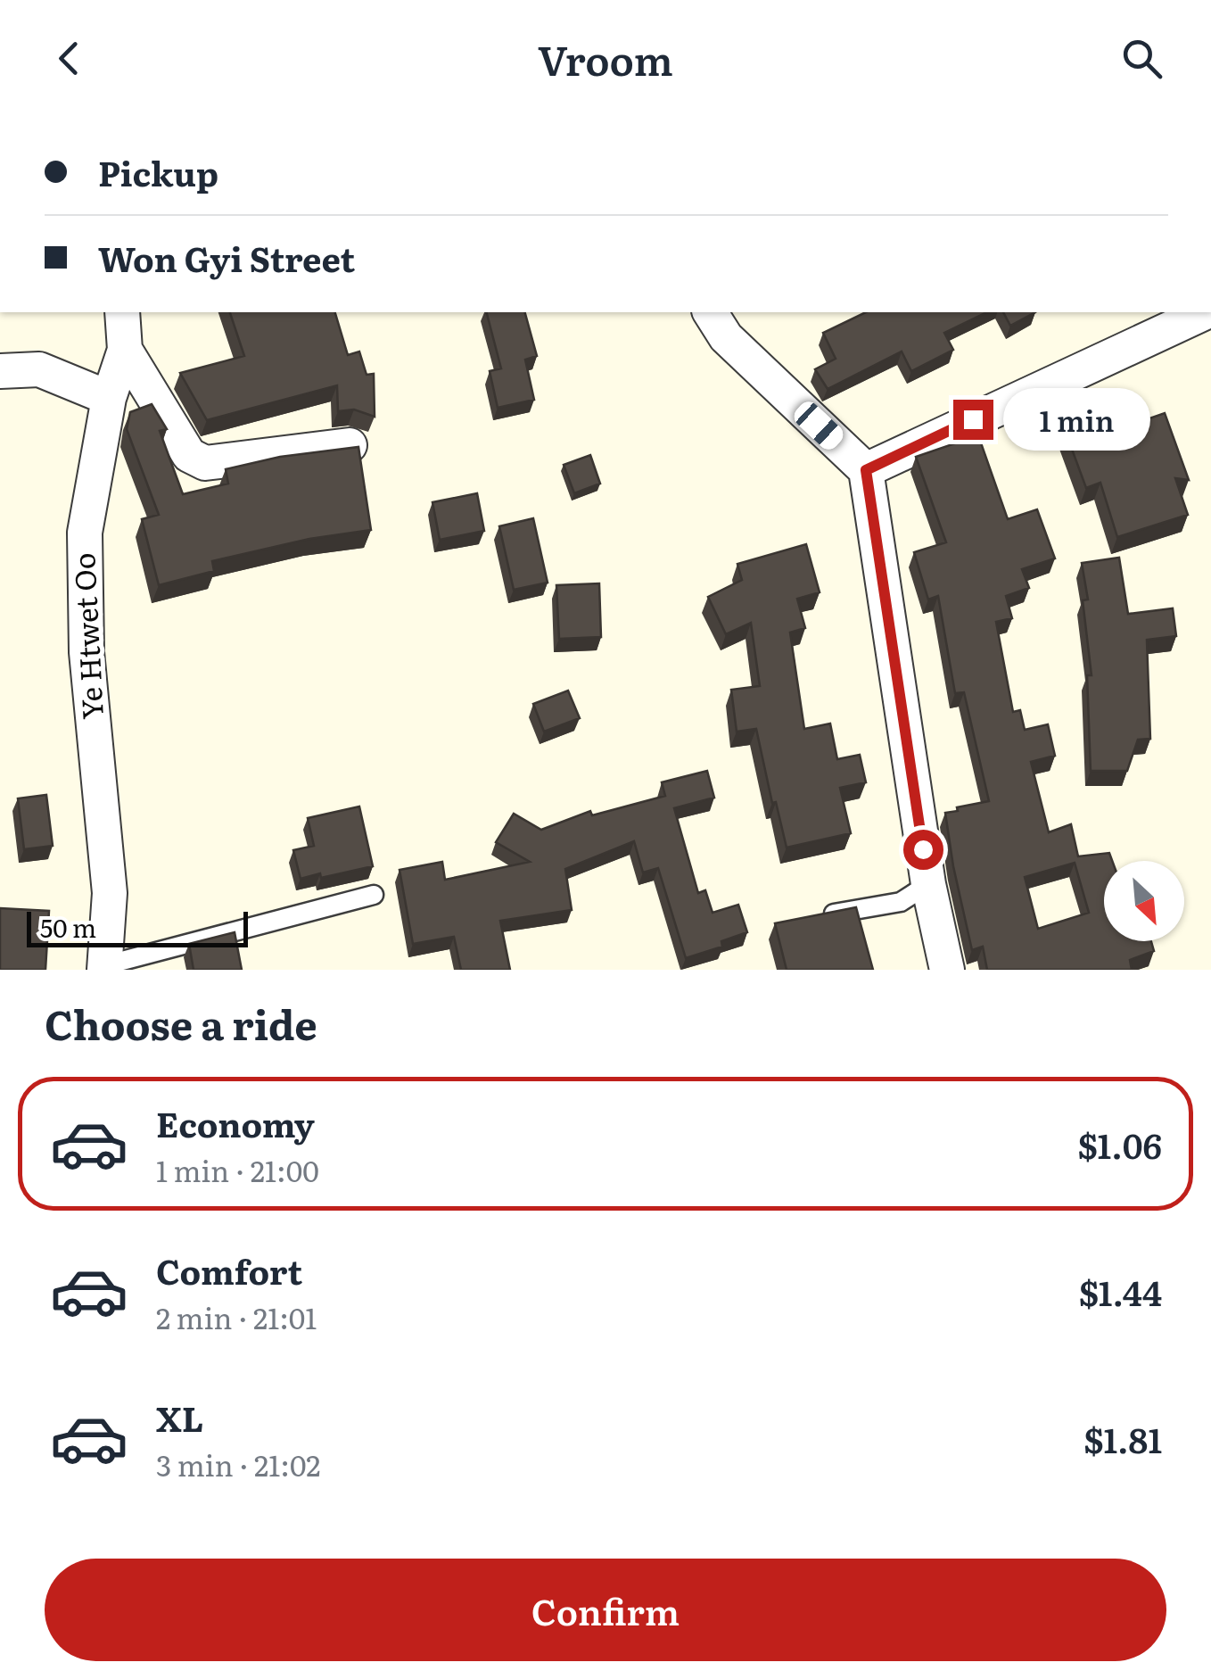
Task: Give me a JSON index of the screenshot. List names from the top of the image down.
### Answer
{
  "streets": {
    "street": ["Ye Htwet Oo"]
  },
  "scale_bar": "50 m",
  "north": "bottom right",
  "page": {
    "header": "Vroom",
    "banner": ["Pickup", "Won Gyi Street"],
    "bubble": "1 min",
    "scale": "50 m",
    "heading": "Choose a ride",
    "list": [
      {
        "name": "Economy",
        "note": "1 min · 21:00",
        "value": "$1.06"
      },
      {
        "name": "Comfort",
        "note": "2 min · 21:01",
        "value": "$1.44"
      },
      {
        "name": "XL",
        "note": "3 min · 21:02",
        "value": "$1.81"
      }
    ],
    "buttons": "Confirm"
  }
}
